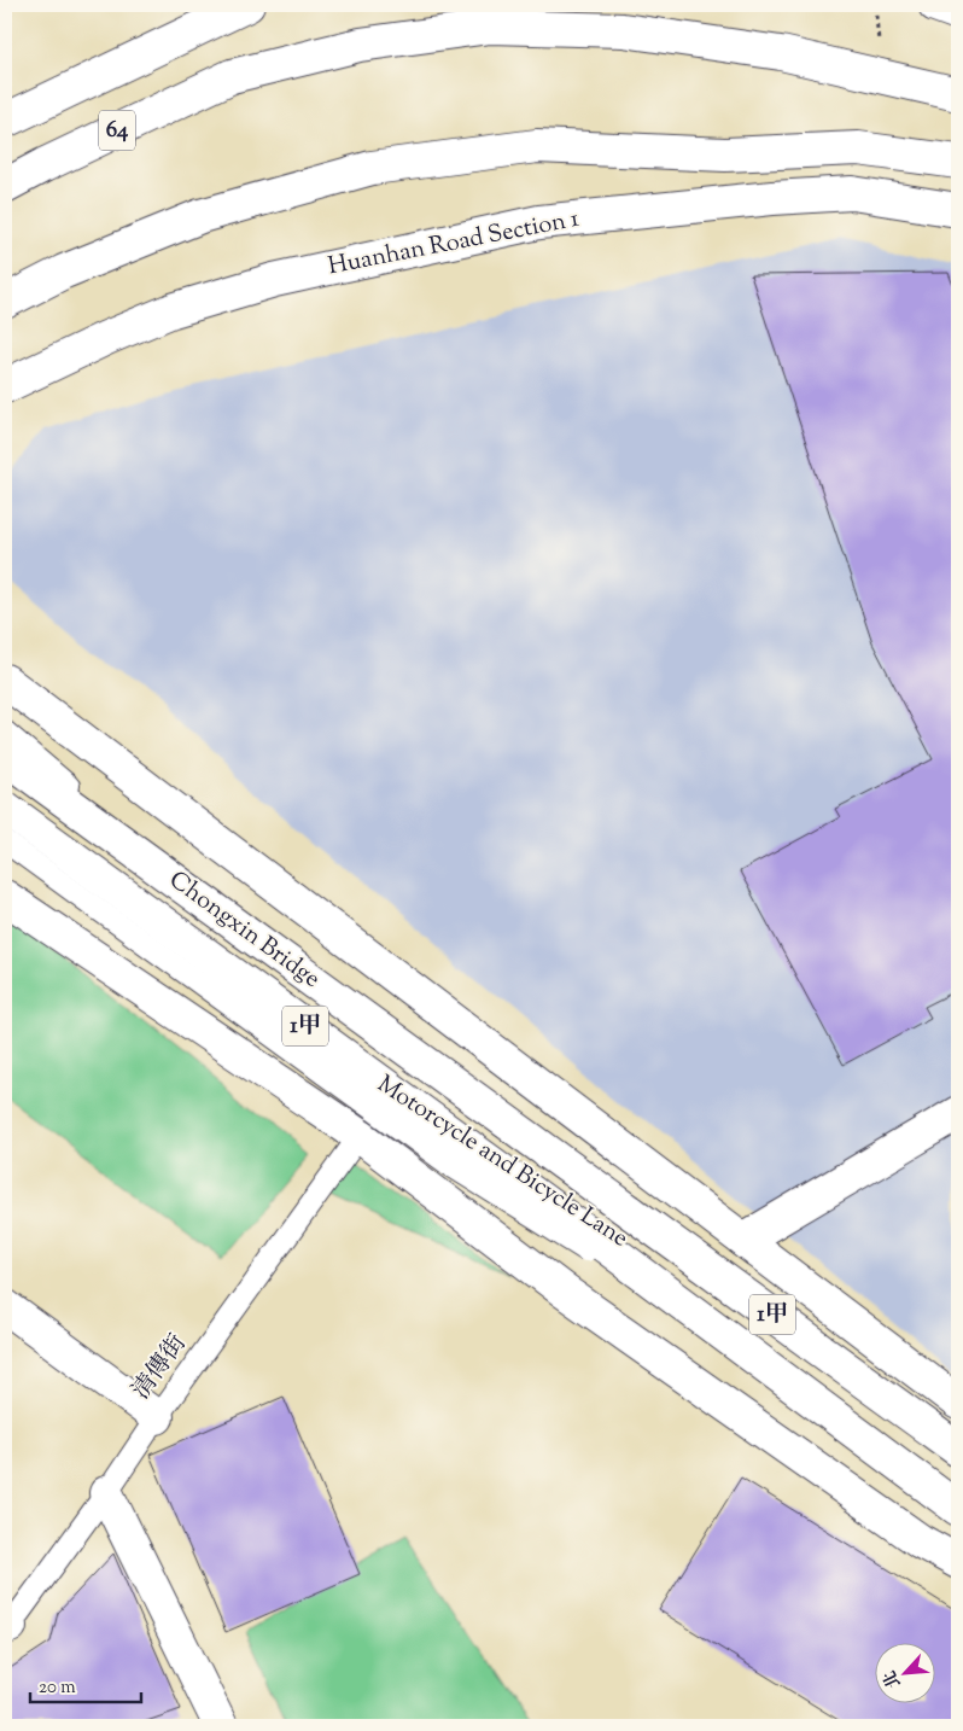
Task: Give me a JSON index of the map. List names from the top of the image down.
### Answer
{
  "streets": {
    "main road": [
      "64",
      "Huanhan Road Section 1",
      "Chongxin Bridge",
      "1甲"
    ],
    "lane": ["Motorcycle and Bicycle Lane", "清傳街"]
  },
  "crossings": [
    ["Chongxin Bridge", "1甲"],
    ["Chongxin Bridge", "Motorcycle and Bicycle Lane"],
    ["1甲", "Motorcycle and Bicycle Lane"]
  ],
  "scale_bar": "20 m",
  "north": "bottom left"
}
